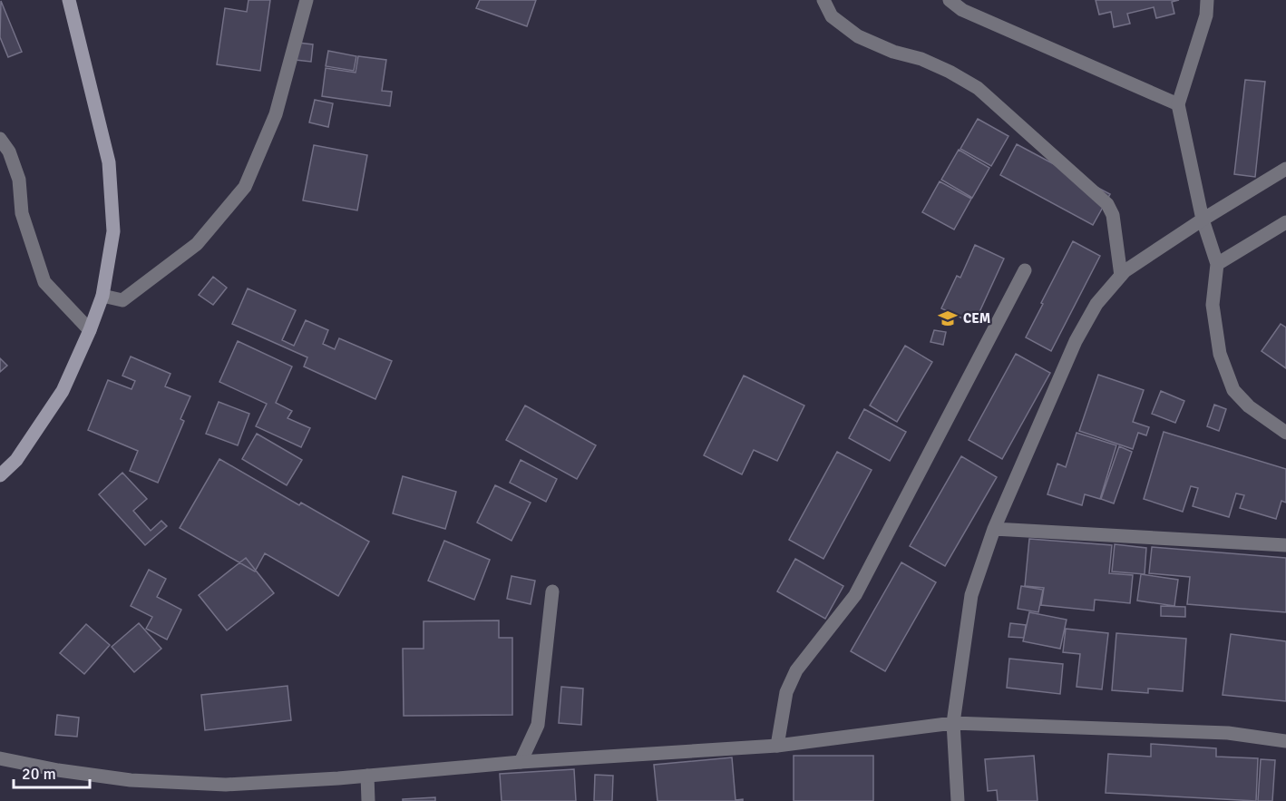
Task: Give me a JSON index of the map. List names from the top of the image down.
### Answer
{
  "places": {
    "school or university": ["CEM"]
  },
  "scale_bar": "20 m"
}
